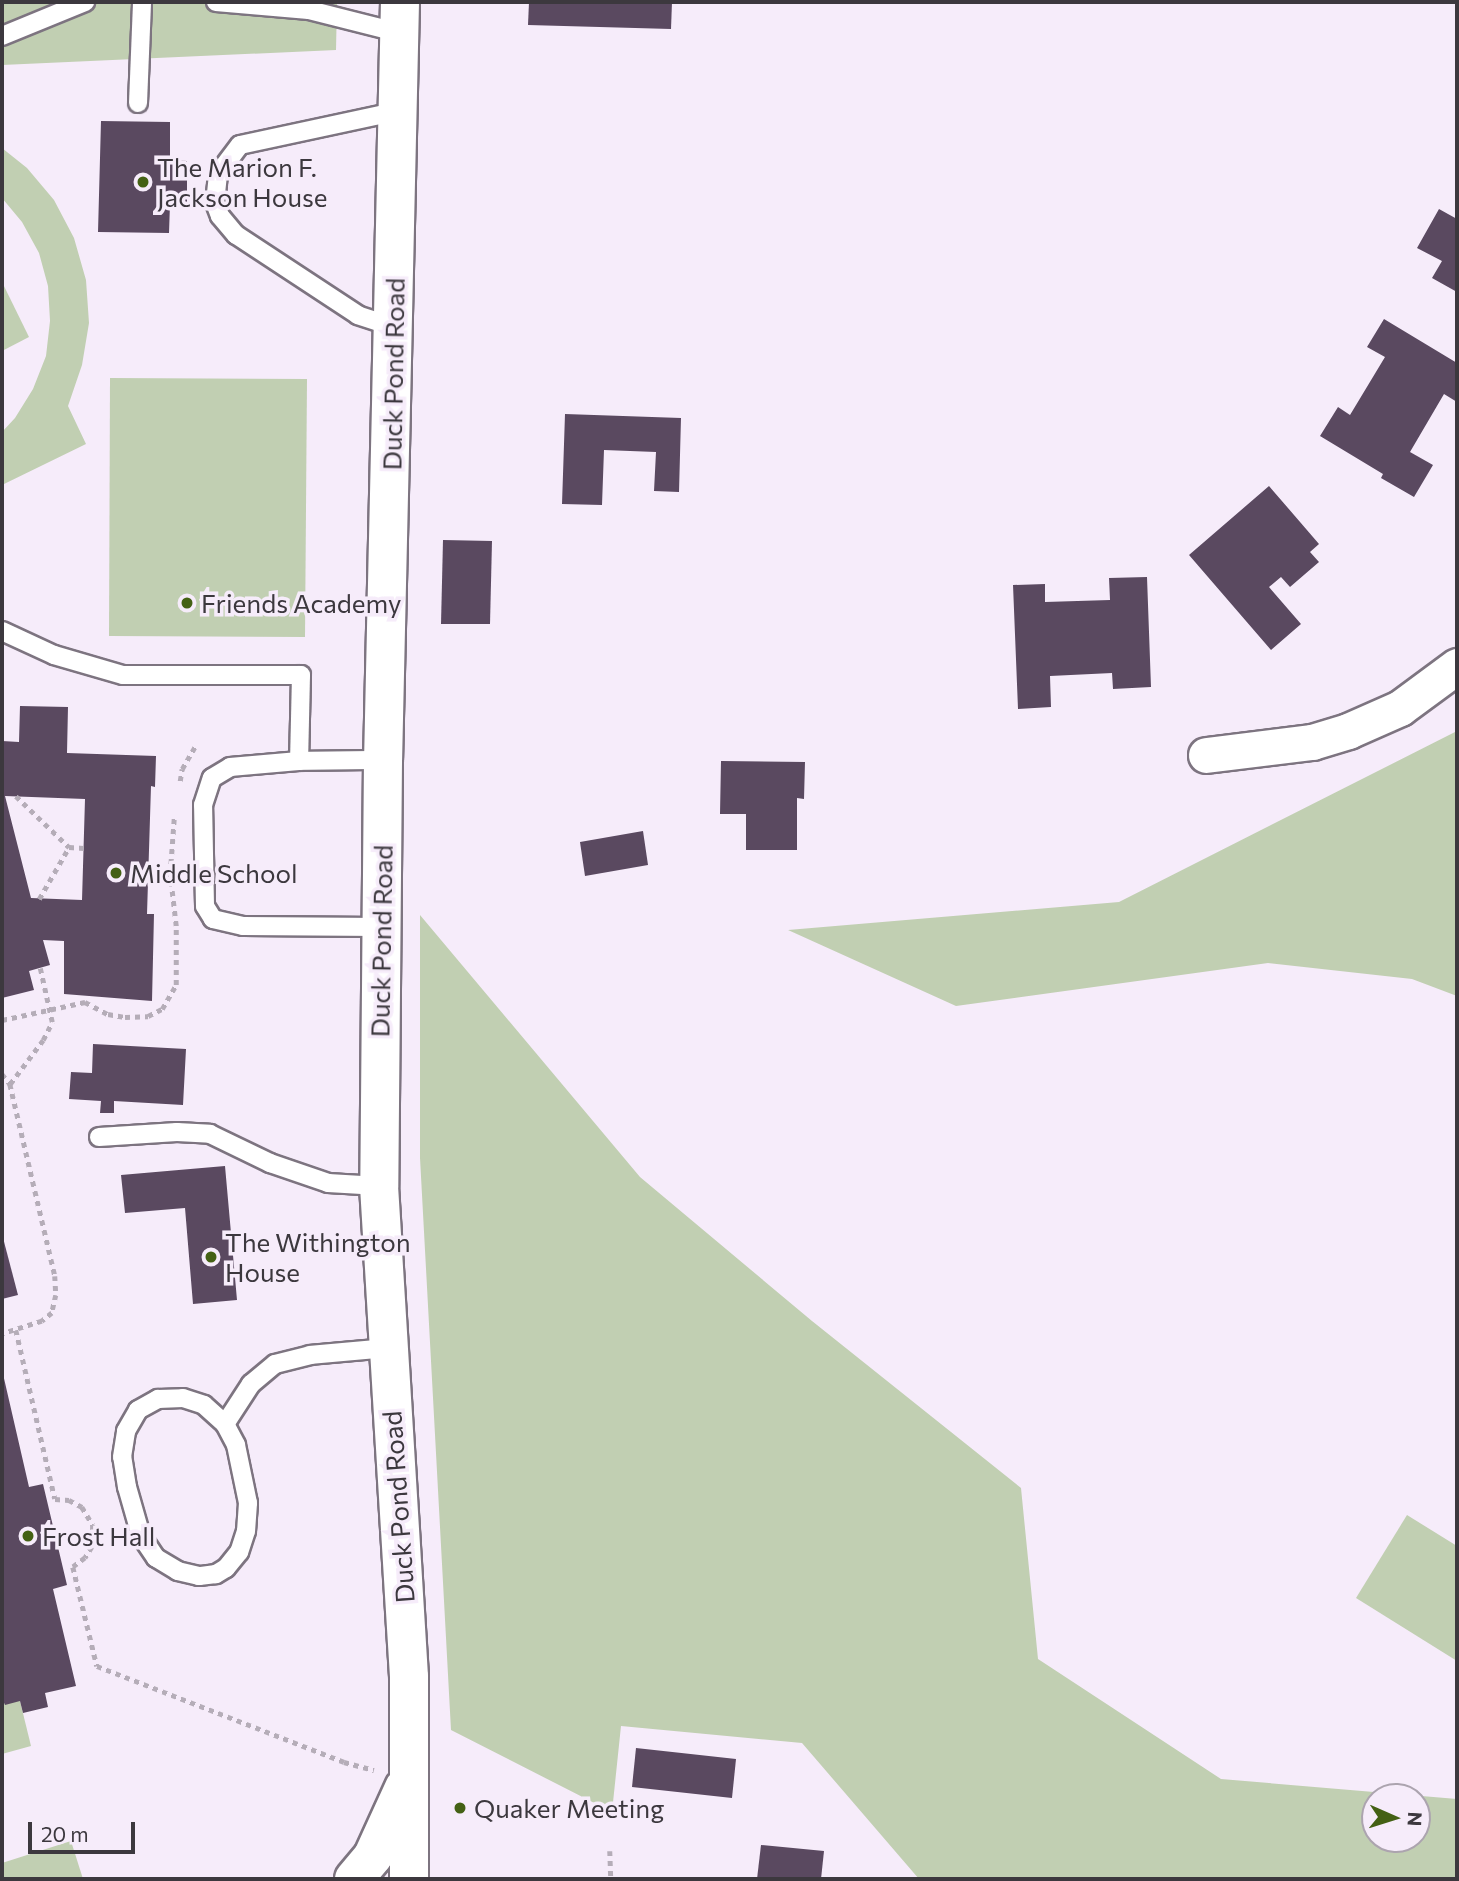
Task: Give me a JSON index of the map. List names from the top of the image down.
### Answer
{
  "streets": {
    "street": ["Duck Pond Road"]
  },
  "places": [
    "The Marion F. Jackson House",
    "Friends Academy",
    "Middle School",
    "The Withington House",
    "Frost Hall",
    "Quaker Meeting"
  ],
  "scale_bar": "20 m",
  "north": "right"
}
